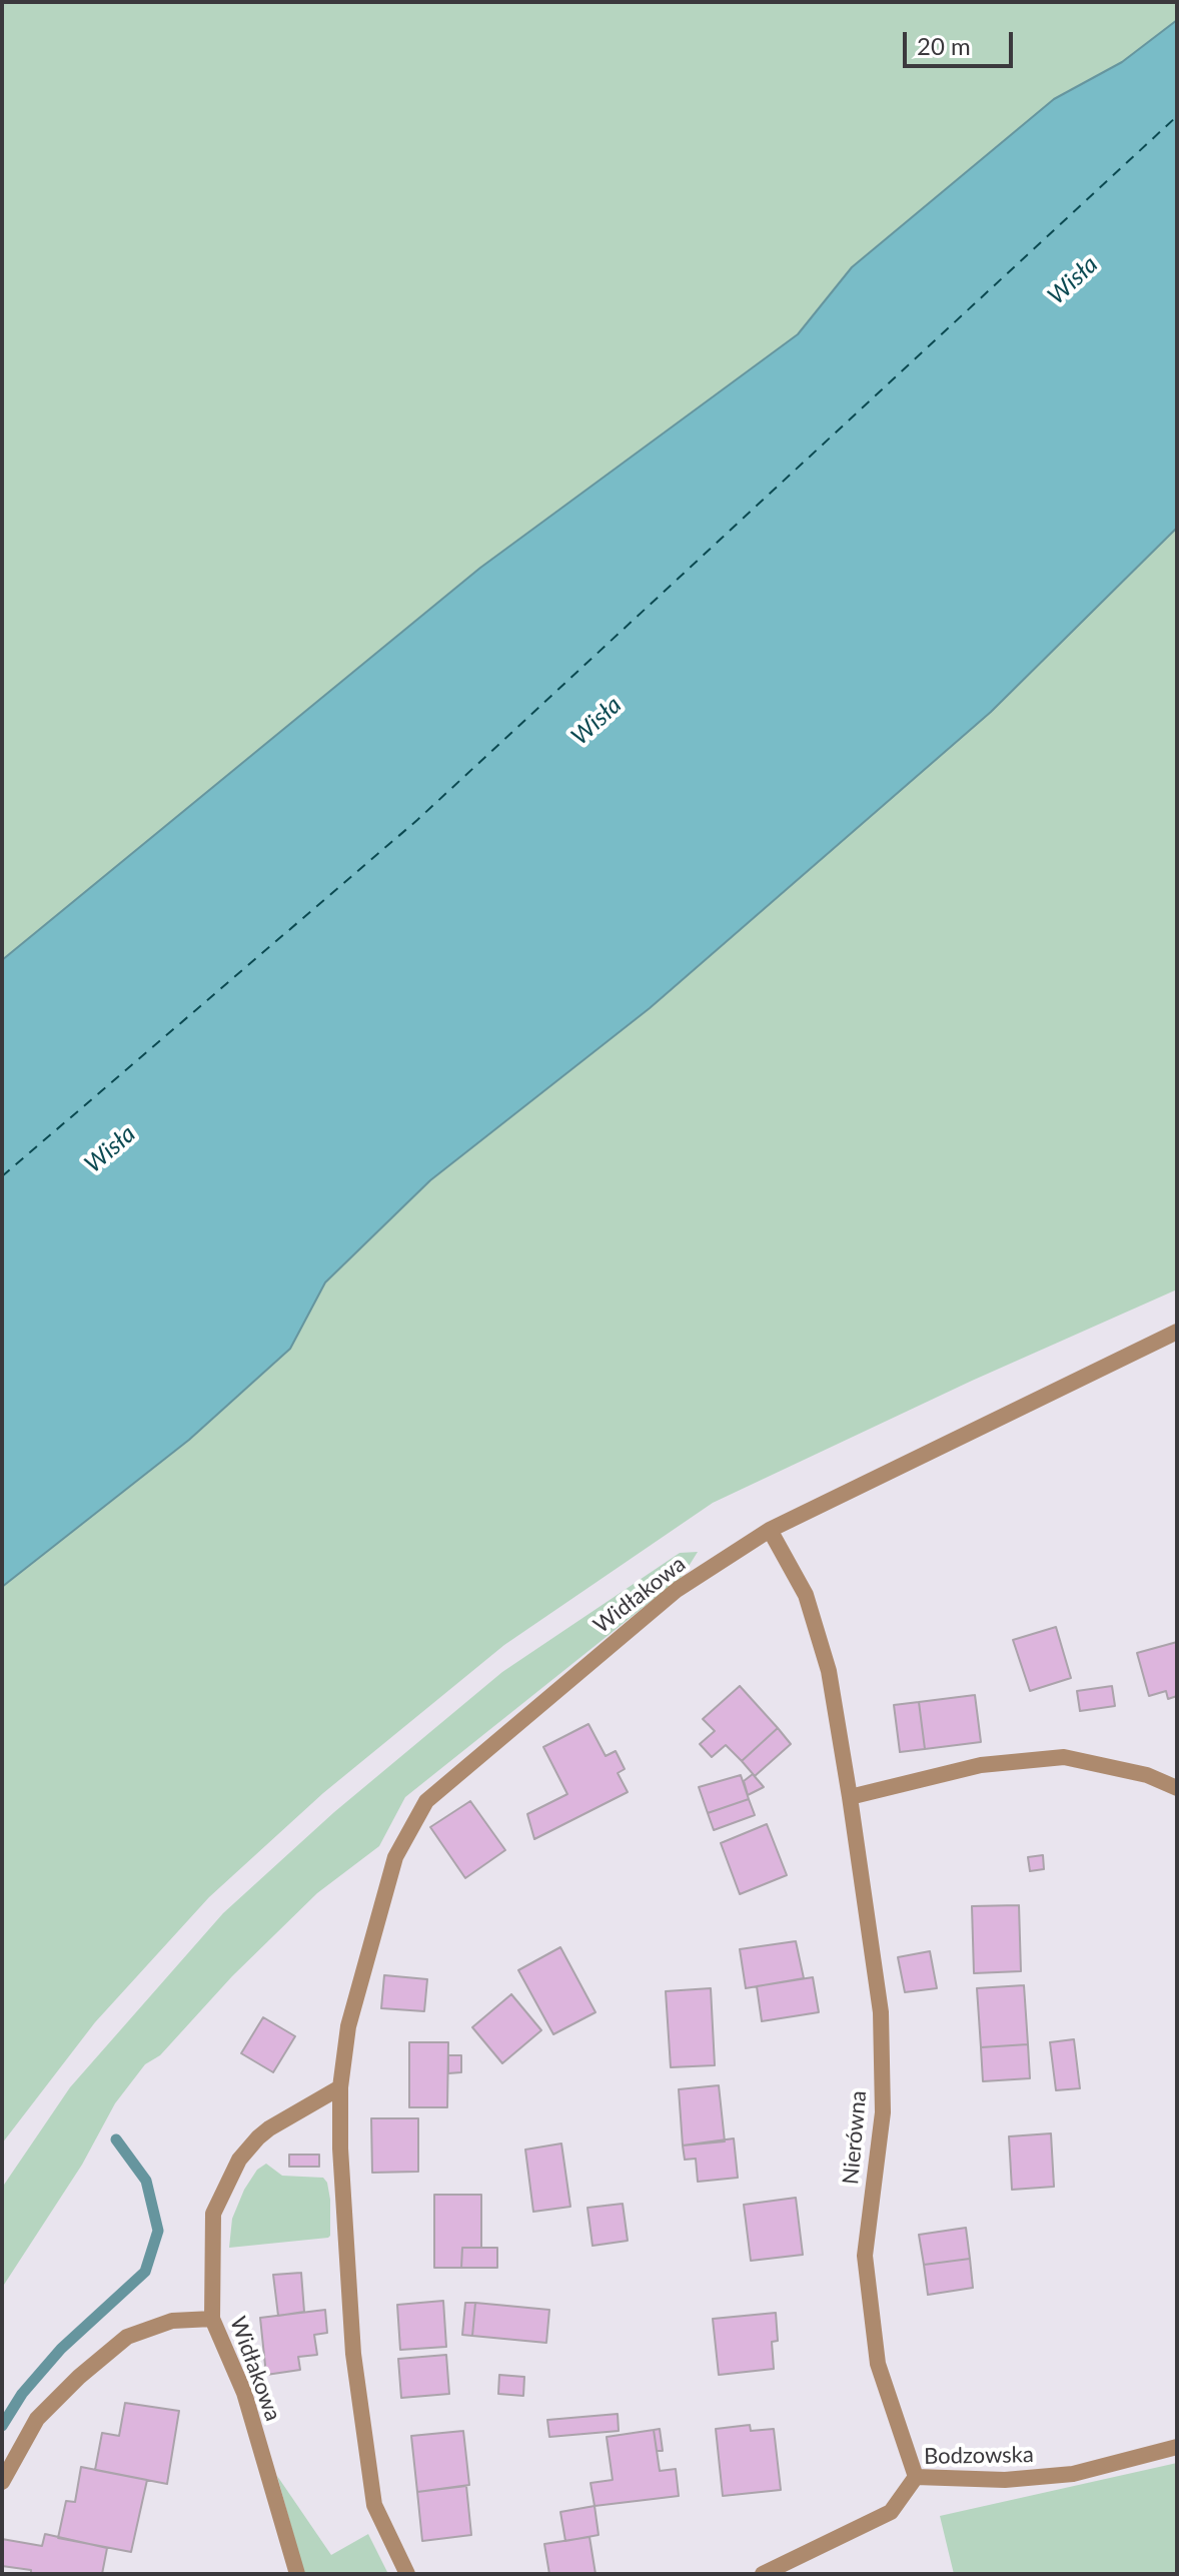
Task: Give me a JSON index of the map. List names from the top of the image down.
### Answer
{
  "streets": {
    "street": ["Widłakowa", "Nierówna", "Bodzowska"]
  },
  "crossings": [
    ["Widłakowa", "Nierówna"],
    ["Nierówna", "Bodzowska"]
  ],
  "water": ["Wisła"],
  "scale_bar": "20 m"
}
